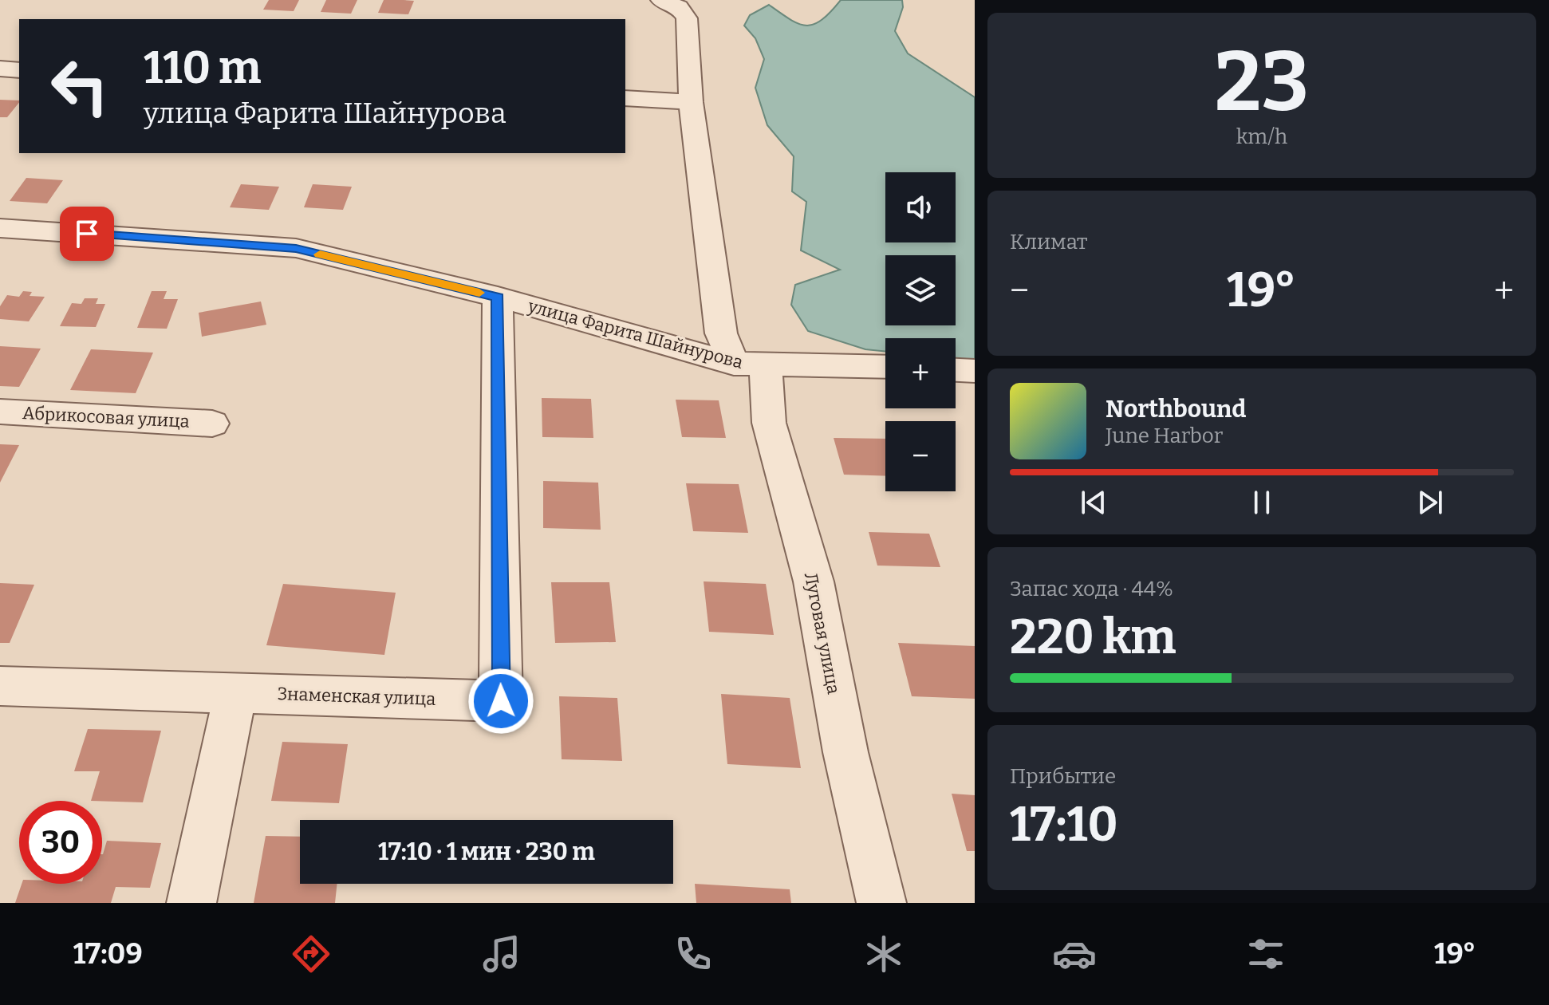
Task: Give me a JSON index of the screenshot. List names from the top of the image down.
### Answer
{
  "streets": {
    "street": [
      "улица Фарита Шайнурова",
      "Абрикосовая улица",
      "Луговая улица",
      "Знаменская улица"
    ]
  },
  "crossings": [
    ["улица Фарита Шайнурова", "Луговая улица"],
    ["улица Фарита Шайнурова", "Знаменская улица"]
  ],
  "page": {
    "tile": [
      ["23", "km/h"],
      "Климат",
      ["Запас хода · 44%", "220 km"],
      ["Прибытие", "17:10"]
    ],
    "turn": ["110 m", "улица Фарита Шайнурова"],
    "map_buttons": ["+", "−"],
    "heat": ["−", "19°", "+"],
    "song": ["Northbound", "June Harbor"],
    "limit": "30",
    "trip": "17:10 · 1 мин · 230 m",
    "tabs": ["17:09", "19°"]
  }
}
